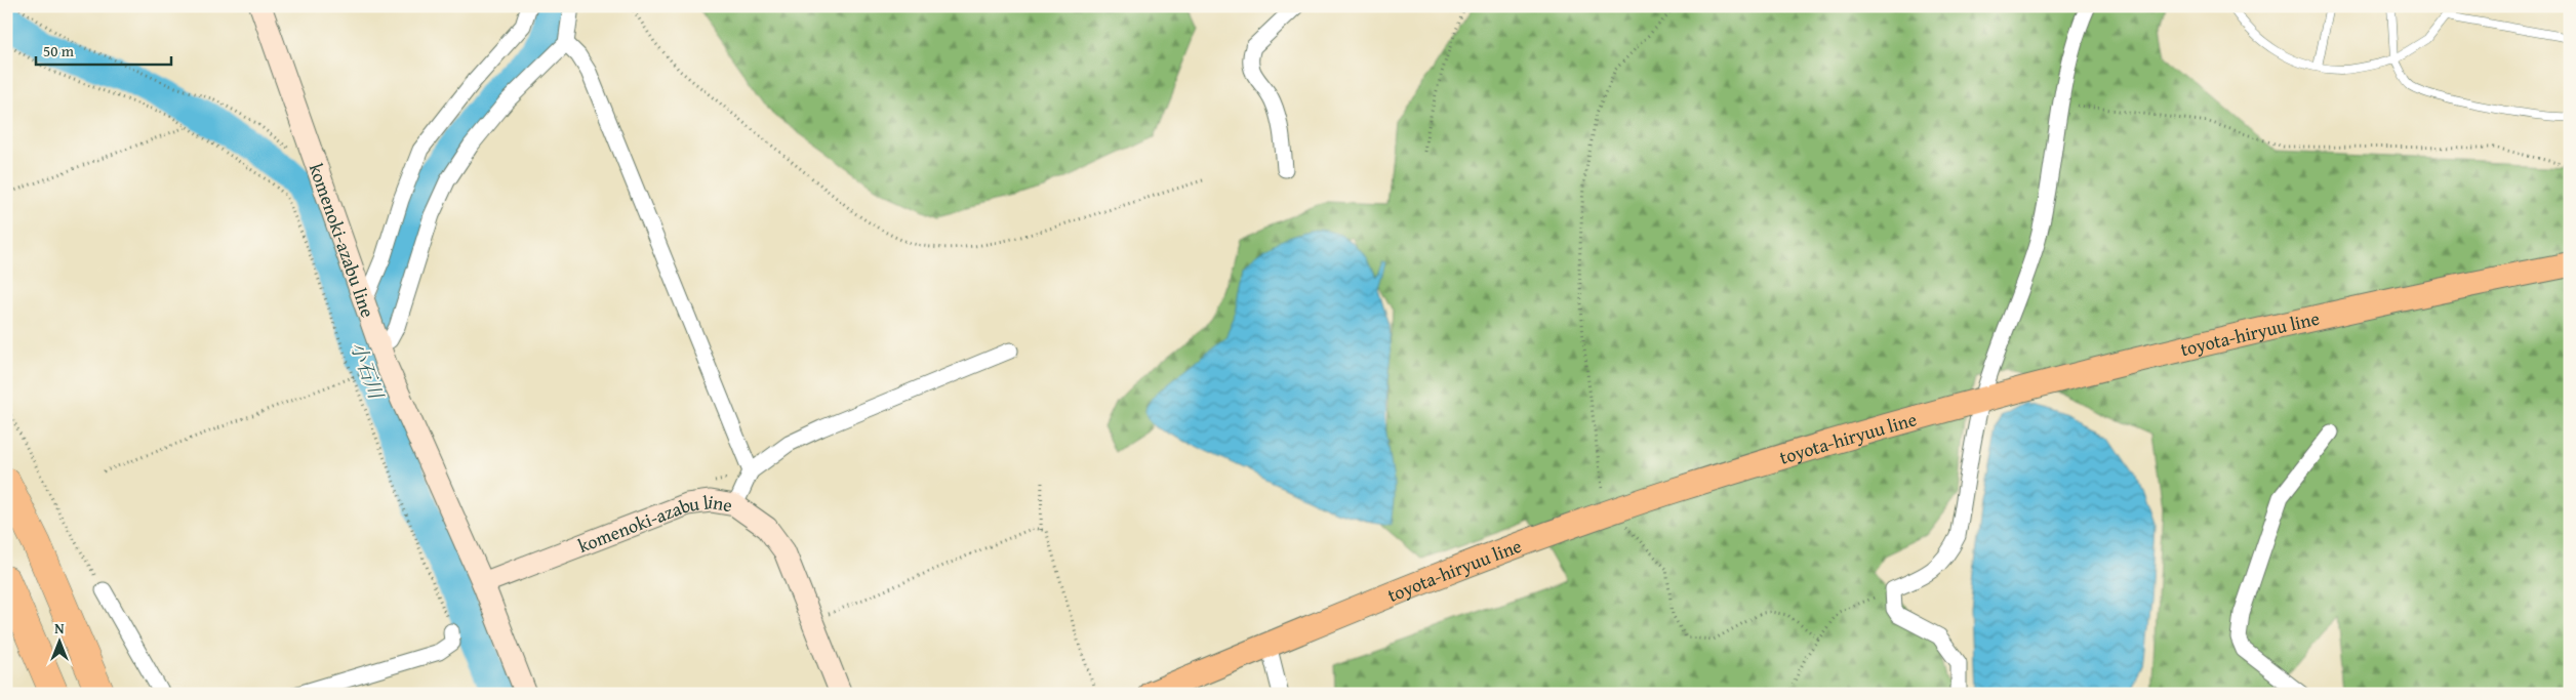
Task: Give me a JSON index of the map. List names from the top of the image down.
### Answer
{
  "streets": {
    "main road": ["komenoki-azabu line", "toyota-hiryuu line"]
  },
  "water": ["小石川"],
  "scale_bar": "50 m",
  "north": "top"
}
